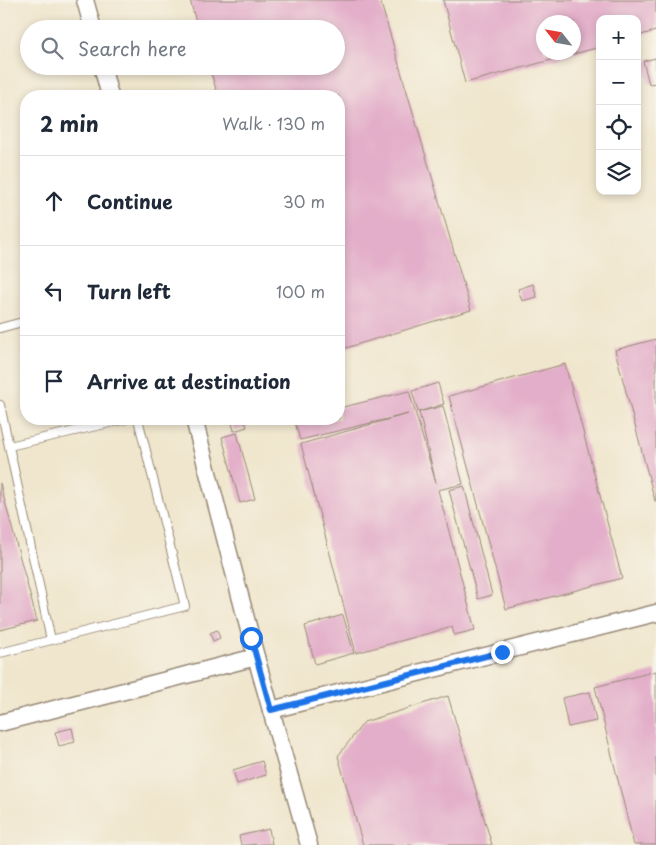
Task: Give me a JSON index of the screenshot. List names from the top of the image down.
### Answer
{
  "north": "top left",
  "page": {
    "map_buttons": ["+", "−"],
    "search": "Search here",
    "heading": ["2 min", "Walk · 130 m"],
    "list": [
      ["Continue", "30 m"],
      ["Turn left", "100 m"],
      "Arrive at destination"
    ]
  }
}
